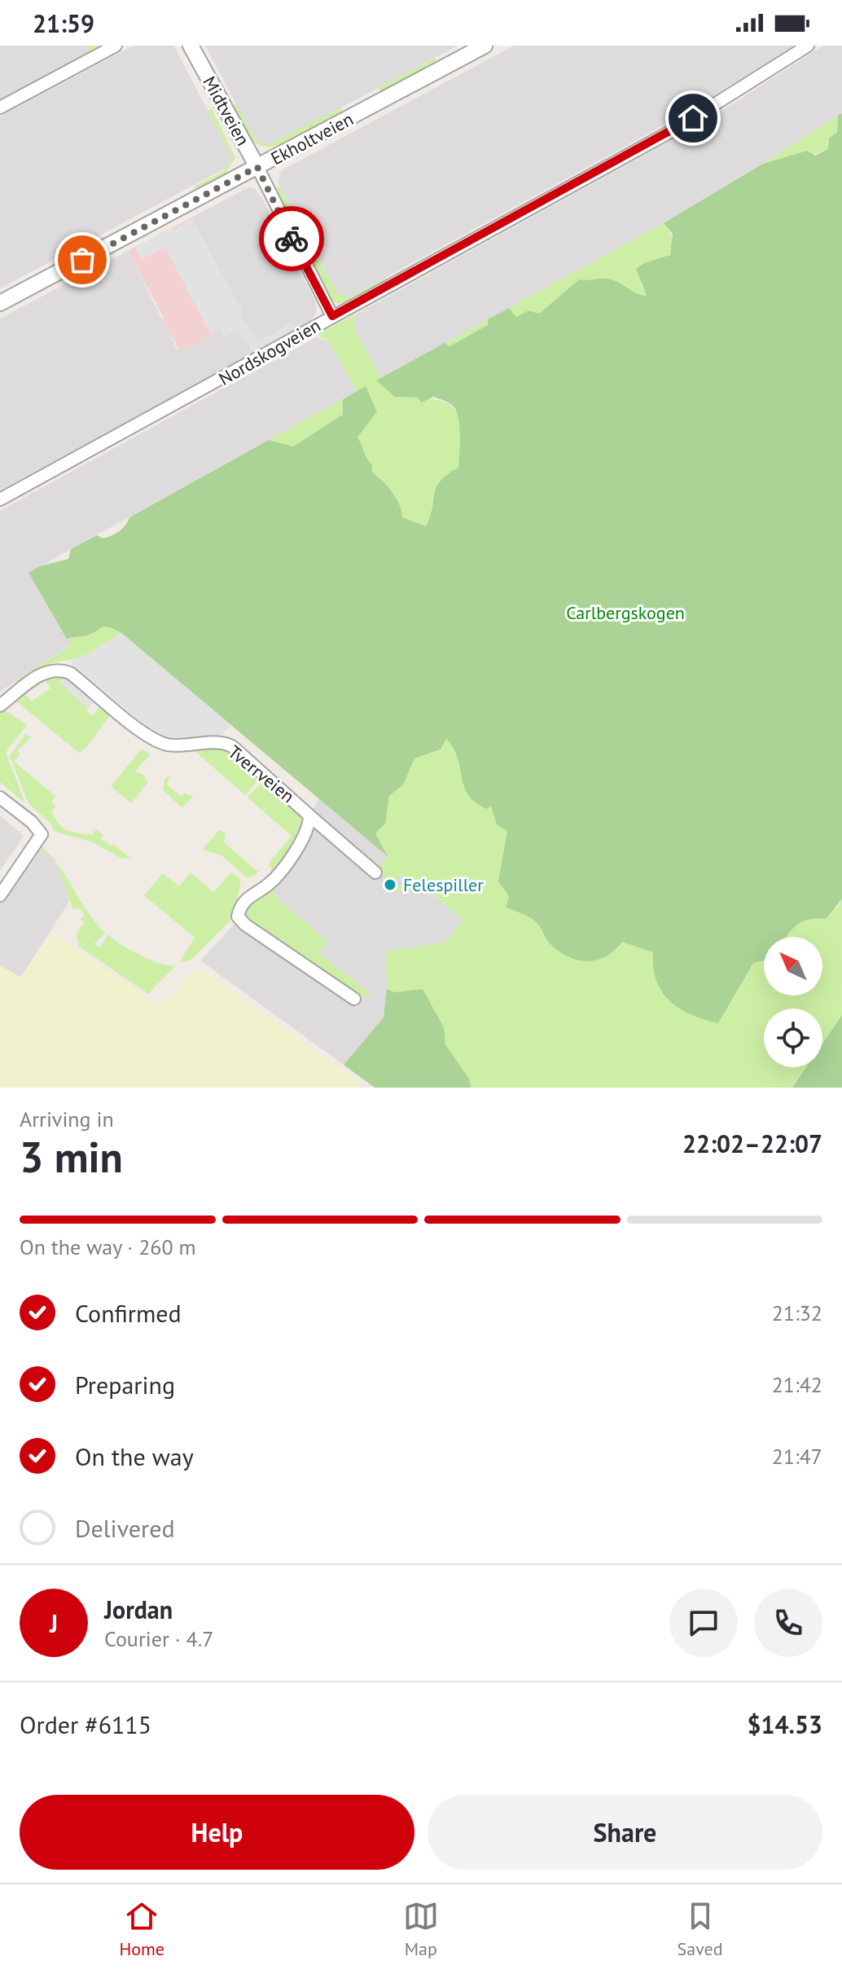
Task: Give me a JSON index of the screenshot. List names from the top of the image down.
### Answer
{
  "streets": {
    "street": [
      "Midtveien",
      "Ekholtveien",
      "Nordskogveien",
      "Tverrveien"
    ]
  },
  "crossings": [
    ["Midtveien", "Ekholtveien"],
    ["Midtveien", "Nordskogveien"]
  ],
  "parks": ["Carlbergskogen"],
  "places": ["Felespiller"],
  "north": "top left",
  "page": {
    "status": "21:59",
    "heading": ["3 min", "Arriving in", "22:02–22:07"],
    "panel": [
      "Jordan",
      "Courier · 4.7",
      "Order #6115",
      "$14.53"
    ],
    "bar": "On the way · 260 m",
    "list": [
      ["Confirmed", "21:32"],
      ["Preparing", "21:42"],
      ["On the way", "21:47"],
      "Delivered"
    ],
    "round": "J",
    "buttons": ["Help", "Share"],
    "tabs": ["Home", "Map", "Saved"]
  }
}
